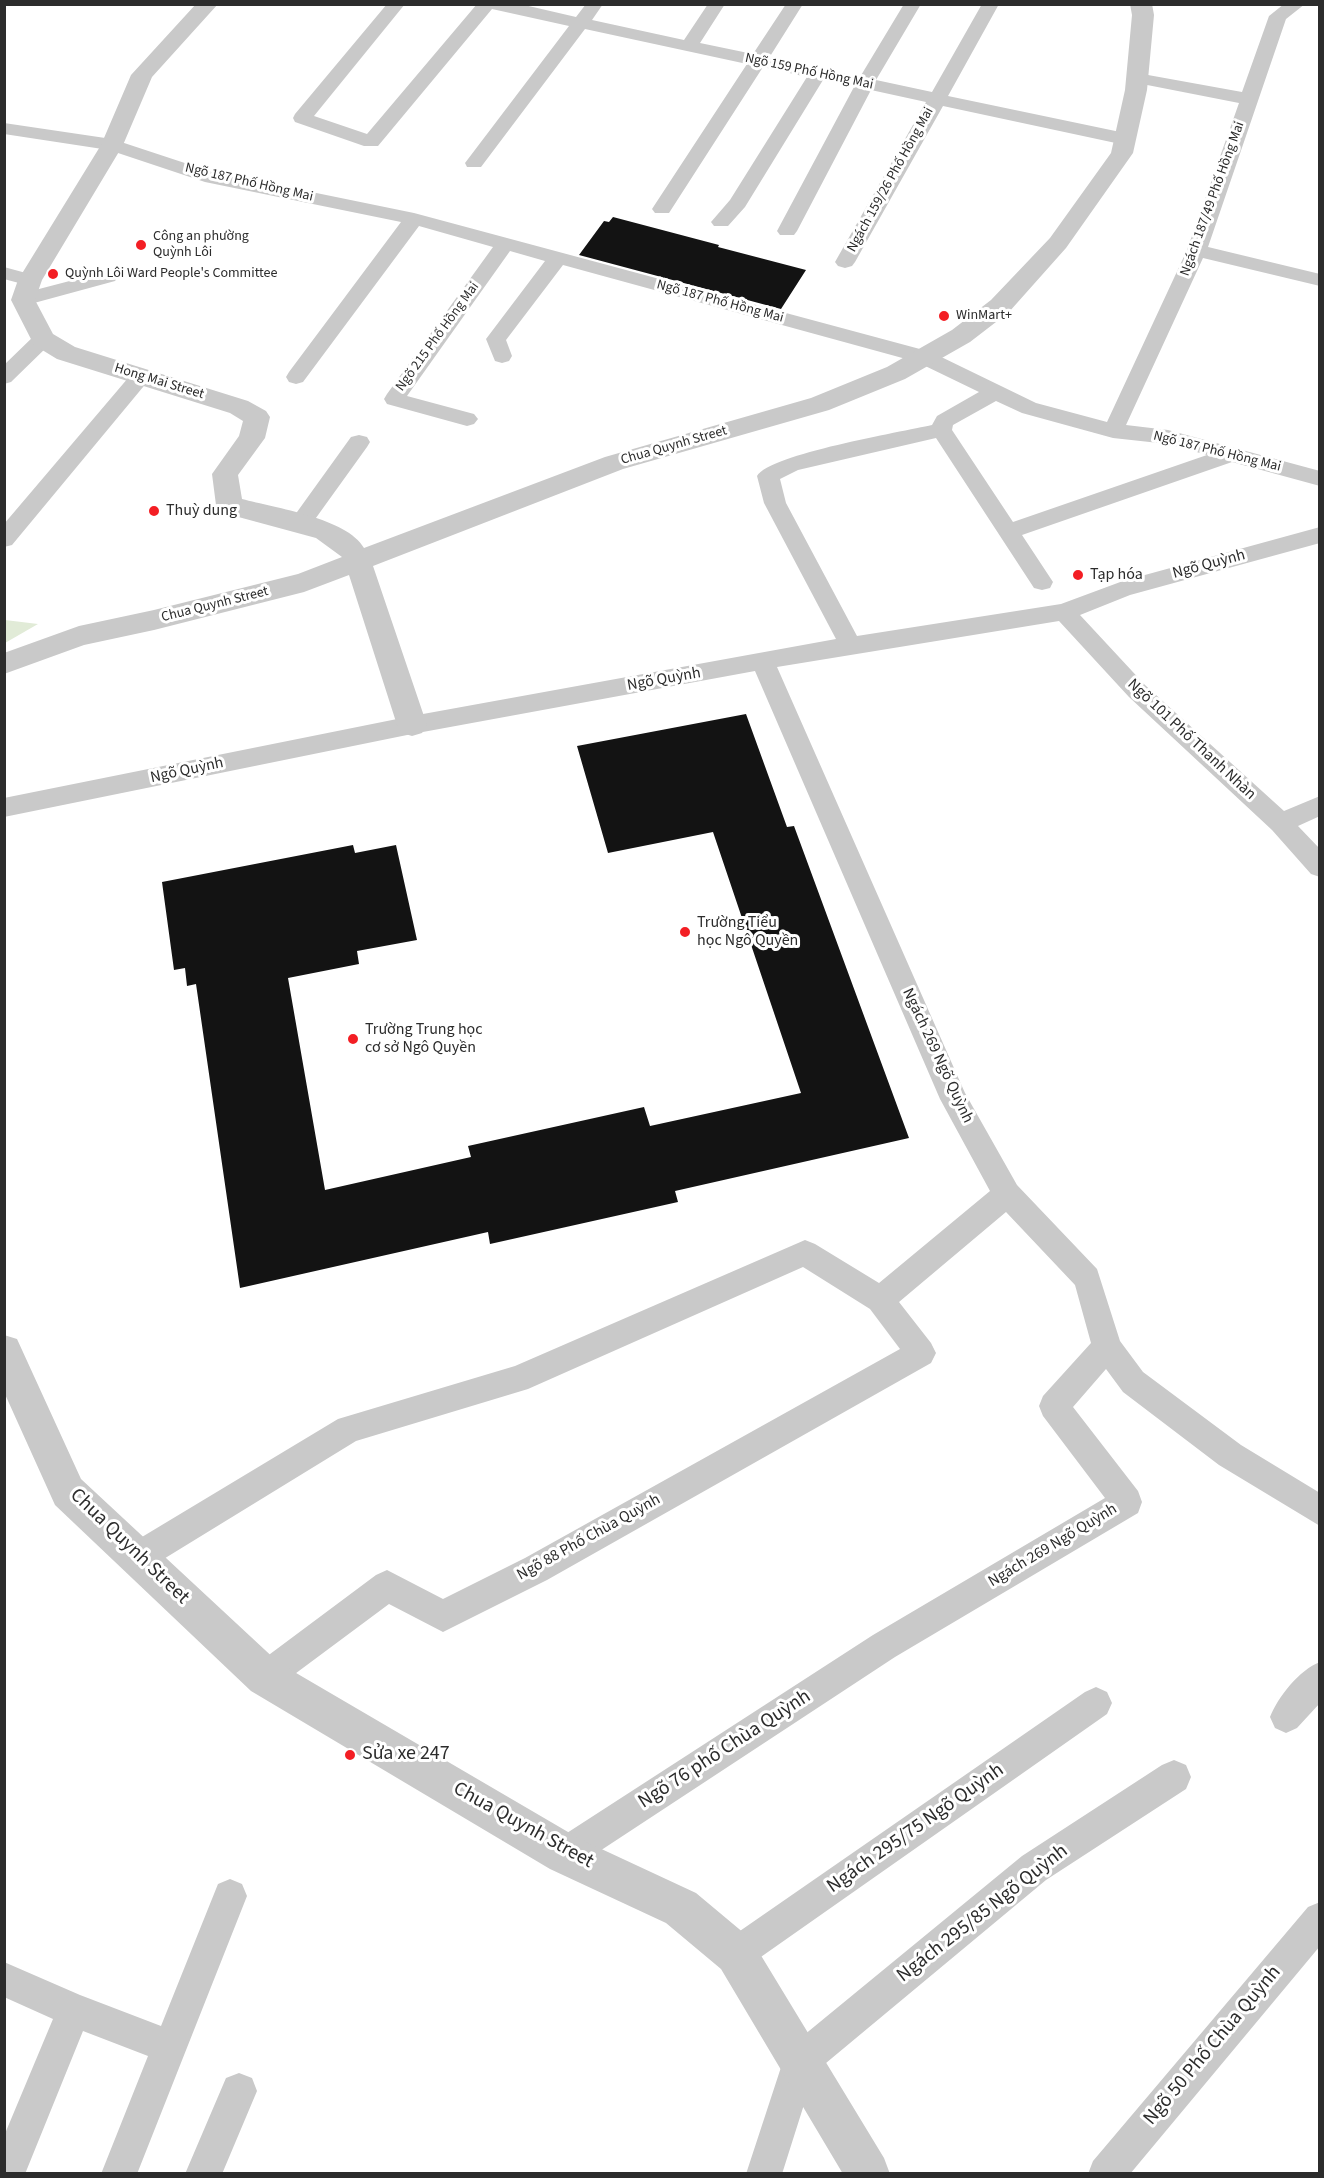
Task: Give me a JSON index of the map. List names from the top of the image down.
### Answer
{
  "streets": {
    "street": ["Hong Mai Street", "Chua Quynh Street"],
    "lane": [
      "Ngõ 159 Phố Hồng Mai",
      "Ngách 159/26 Phố Hồng Mai",
      "Ngõ 187 Phố Hồng Mai",
      "Ngách 187/49 Phố Hồng Mai",
      "Ngõ 215 Phố Hồng Mai",
      "Ngõ Quỳnh",
      "Ngõ 101 Phố Thanh Nhàn",
      "Ngách 269 Ngõ Quỳnh",
      "Ngõ 88 Phố Chùa Quỳnh",
      "Ngõ 76 phố Chùa Quỳnh",
      "Ngách 295/75 Ngõ Quỳnh",
      "Ngách 295/85 Ngõ Quỳnh",
      "Ngõ 50 Phố Chùa Quỳnh"
    ]
  },
  "crossings": [
    ["Ngõ 159 Phố Hồng Mai", "Ngách 159/26 Phố Hồng Mai"],
    ["Ngõ 159 Phố Hồng Mai", "Chua Quynh Street"],
    ["Ngõ 187 Phố Hồng Mai", "Ngách 187/49 Phố Hồng Mai"],
    ["Ngõ 187 Phố Hồng Mai", "Ngõ 215 Phố Hồng Mai"],
    ["Ngõ 187 Phố Hồng Mai", "Chua Quynh Street"],
    ["Hong Mai Street", "Chua Quynh Street"],
    ["Hong Mai Street", "Ngõ Quỳnh"],
    ["Chua Quynh Street", "Ngõ 88 Phố Chùa Quỳnh"],
    ["Chua Quynh Street", "Ngõ 76 phố Chùa Quỳnh"],
    ["Chua Quynh Street", "Ngách 295/75 Ngõ Quỳnh"],
    ["Chua Quynh Street", "Ngách 295/85 Ngõ Quỳnh"],
    ["Ngõ Quỳnh", "Ngõ 101 Phố Thanh Nhàn"],
    ["Ngõ Quỳnh", "Ngách 269 Ngõ Quỳnh"],
    ["Ngách 269 Ngõ Quỳnh", "Ngõ 76 phố Chùa Quỳnh"]
  ],
  "places": [
    "Công an phường Quỳnh Lôi",
    "Quỳnh Lôi Ward People's Committee",
    "WinMart+",
    "Thuỳ dung",
    "Tạp hóa",
    "Trường Tiểu học Ngô Quyền",
    "Trường Trung học cơ sở Ngô Quyền",
    "Sửa xe 247"
  ]
}
